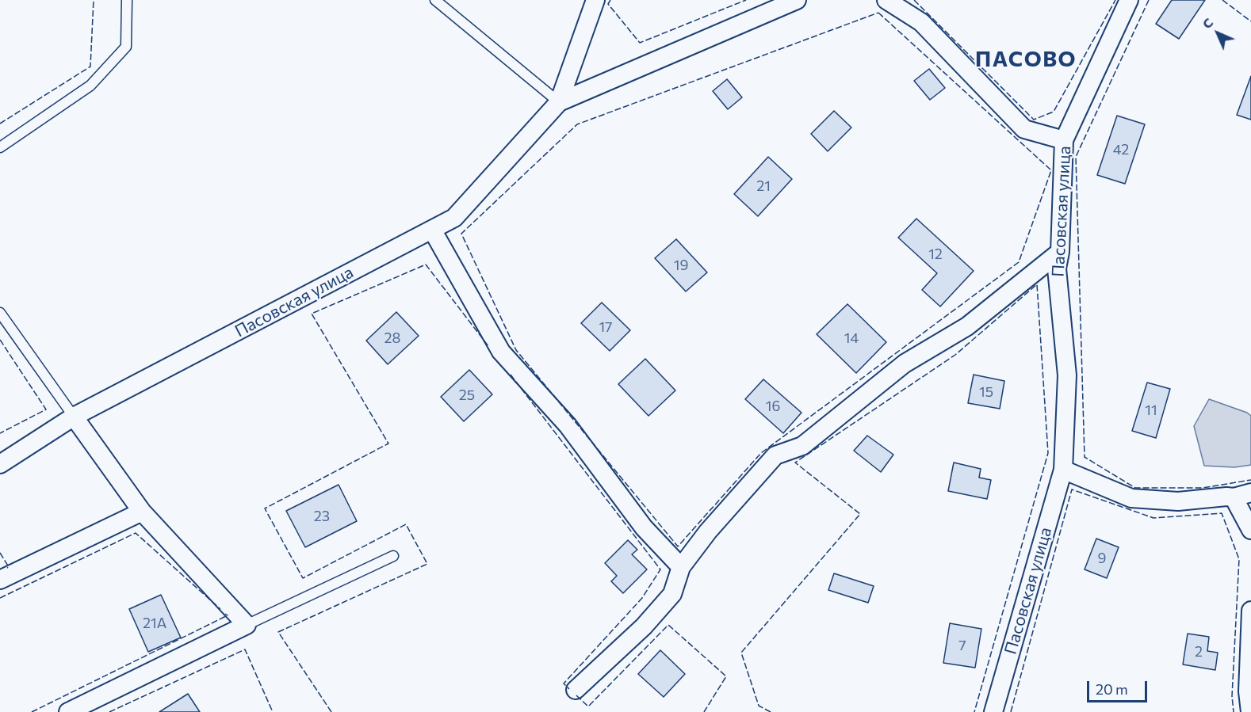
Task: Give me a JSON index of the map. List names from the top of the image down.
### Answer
{
  "streets": {
    "street": ["Пасовская улица"]
  },
  "districts": ["ПАСОВО"],
  "house_numbers": [
    "42",
    "21",
    "12",
    "19",
    "17",
    "28",
    "14",
    "15",
    "25",
    "16",
    "11",
    "23",
    "9",
    "21А",
    "7",
    "2"
  ],
  "scale_bar": "20 m",
  "north": "top left"
}
